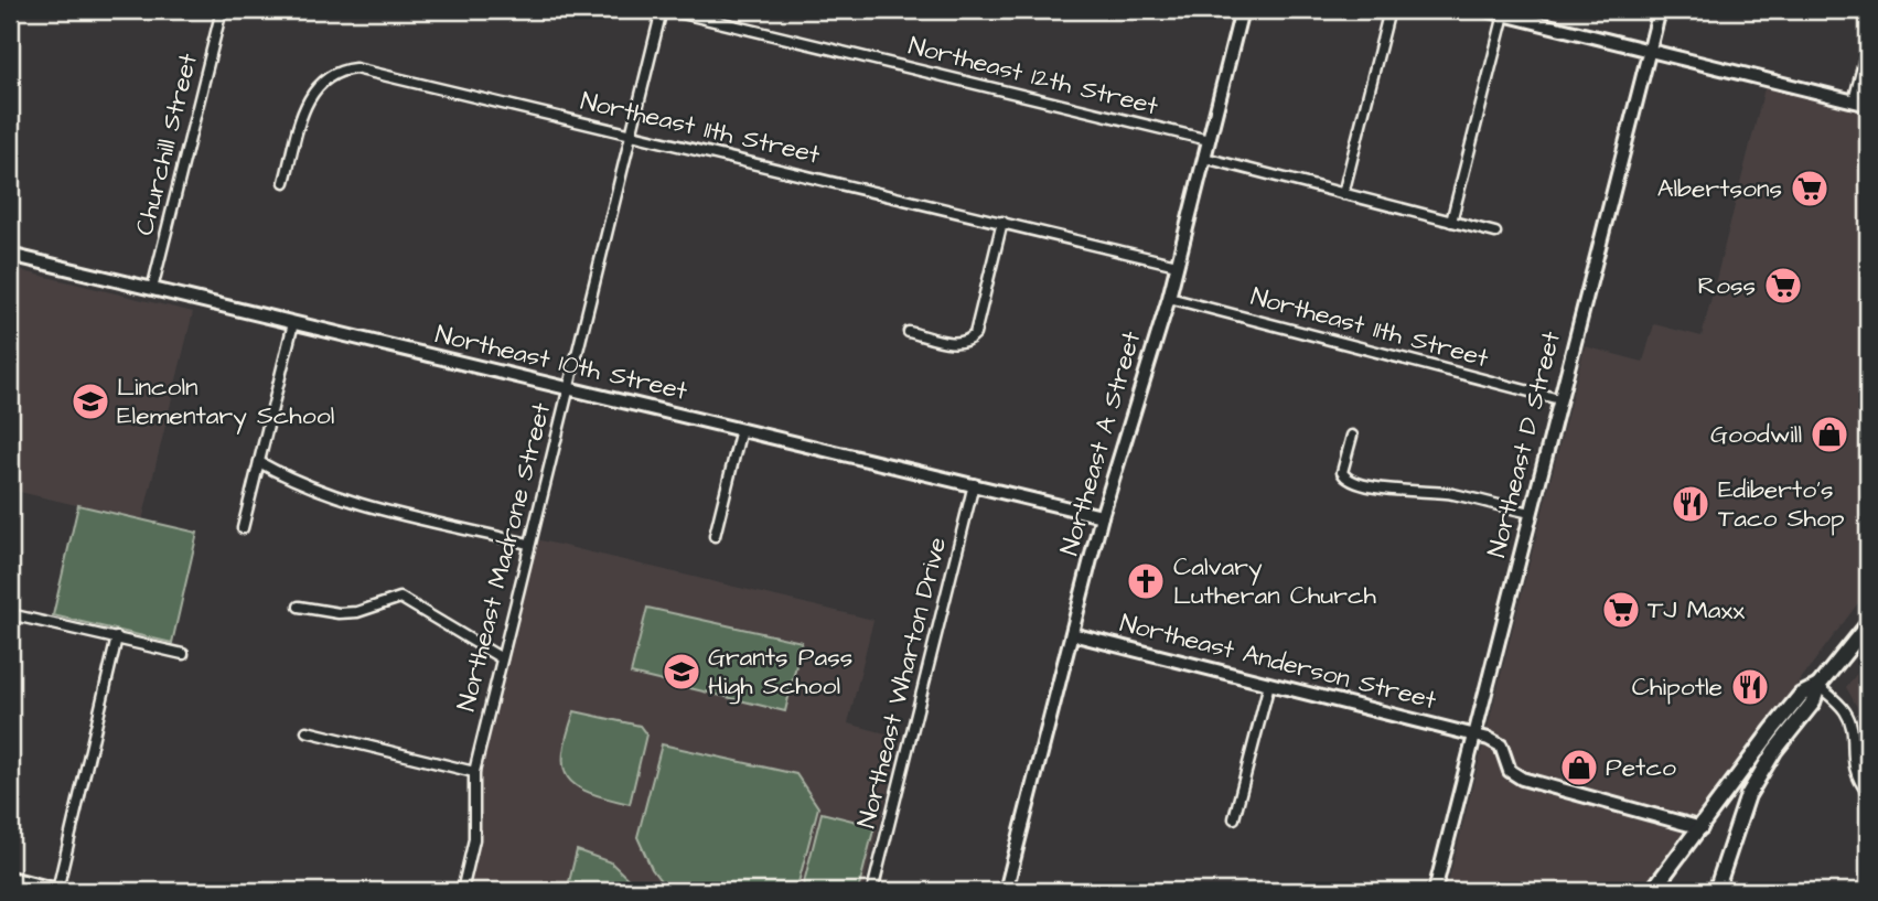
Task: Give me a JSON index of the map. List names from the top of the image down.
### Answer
{
  "streets": {
    "street": [
      "Northeast 12th Street",
      "Northeast 11th Street",
      "Churchill Street",
      "Northeast 10th Street",
      "Northeast A Street",
      "Northeast D Street",
      "Northeast Madrone Street",
      "Northeast Anderson Street",
      "Northeast Wharton Drive"
    ]
  },
  "crossings": [
    ["Northeast 12th Street", "Northeast A Street"],
    ["Northeast 11th Street", "Northeast A Street"],
    ["Northeast 11th Street", "Northeast D Street"],
    ["Northeast 11th Street", "Northeast Madrone Street"],
    ["Churchill Street", "Northeast 10th Street"],
    ["Northeast 10th Street", "Northeast A Street"],
    ["Northeast 10th Street", "Northeast Madrone Street"],
    ["Northeast 10th Street", "Northeast Wharton Drive"],
    ["Northeast A Street", "Northeast Anderson Street"],
    ["Northeast D Street", "Northeast Anderson Street"]
  ],
  "places": {
    "supermarket": ["Albertsons", "Ross", "TJ Maxx"],
    "school or university": ["Lincoln Elementary School", "Grants Pass High School"],
    "shop": ["Goodwill", "Petco"],
    "restaurant": ["Ediberto's Taco Shop", "Chipotle"],
    "church": ["Calvary Lutheran Church"]
  }
}
